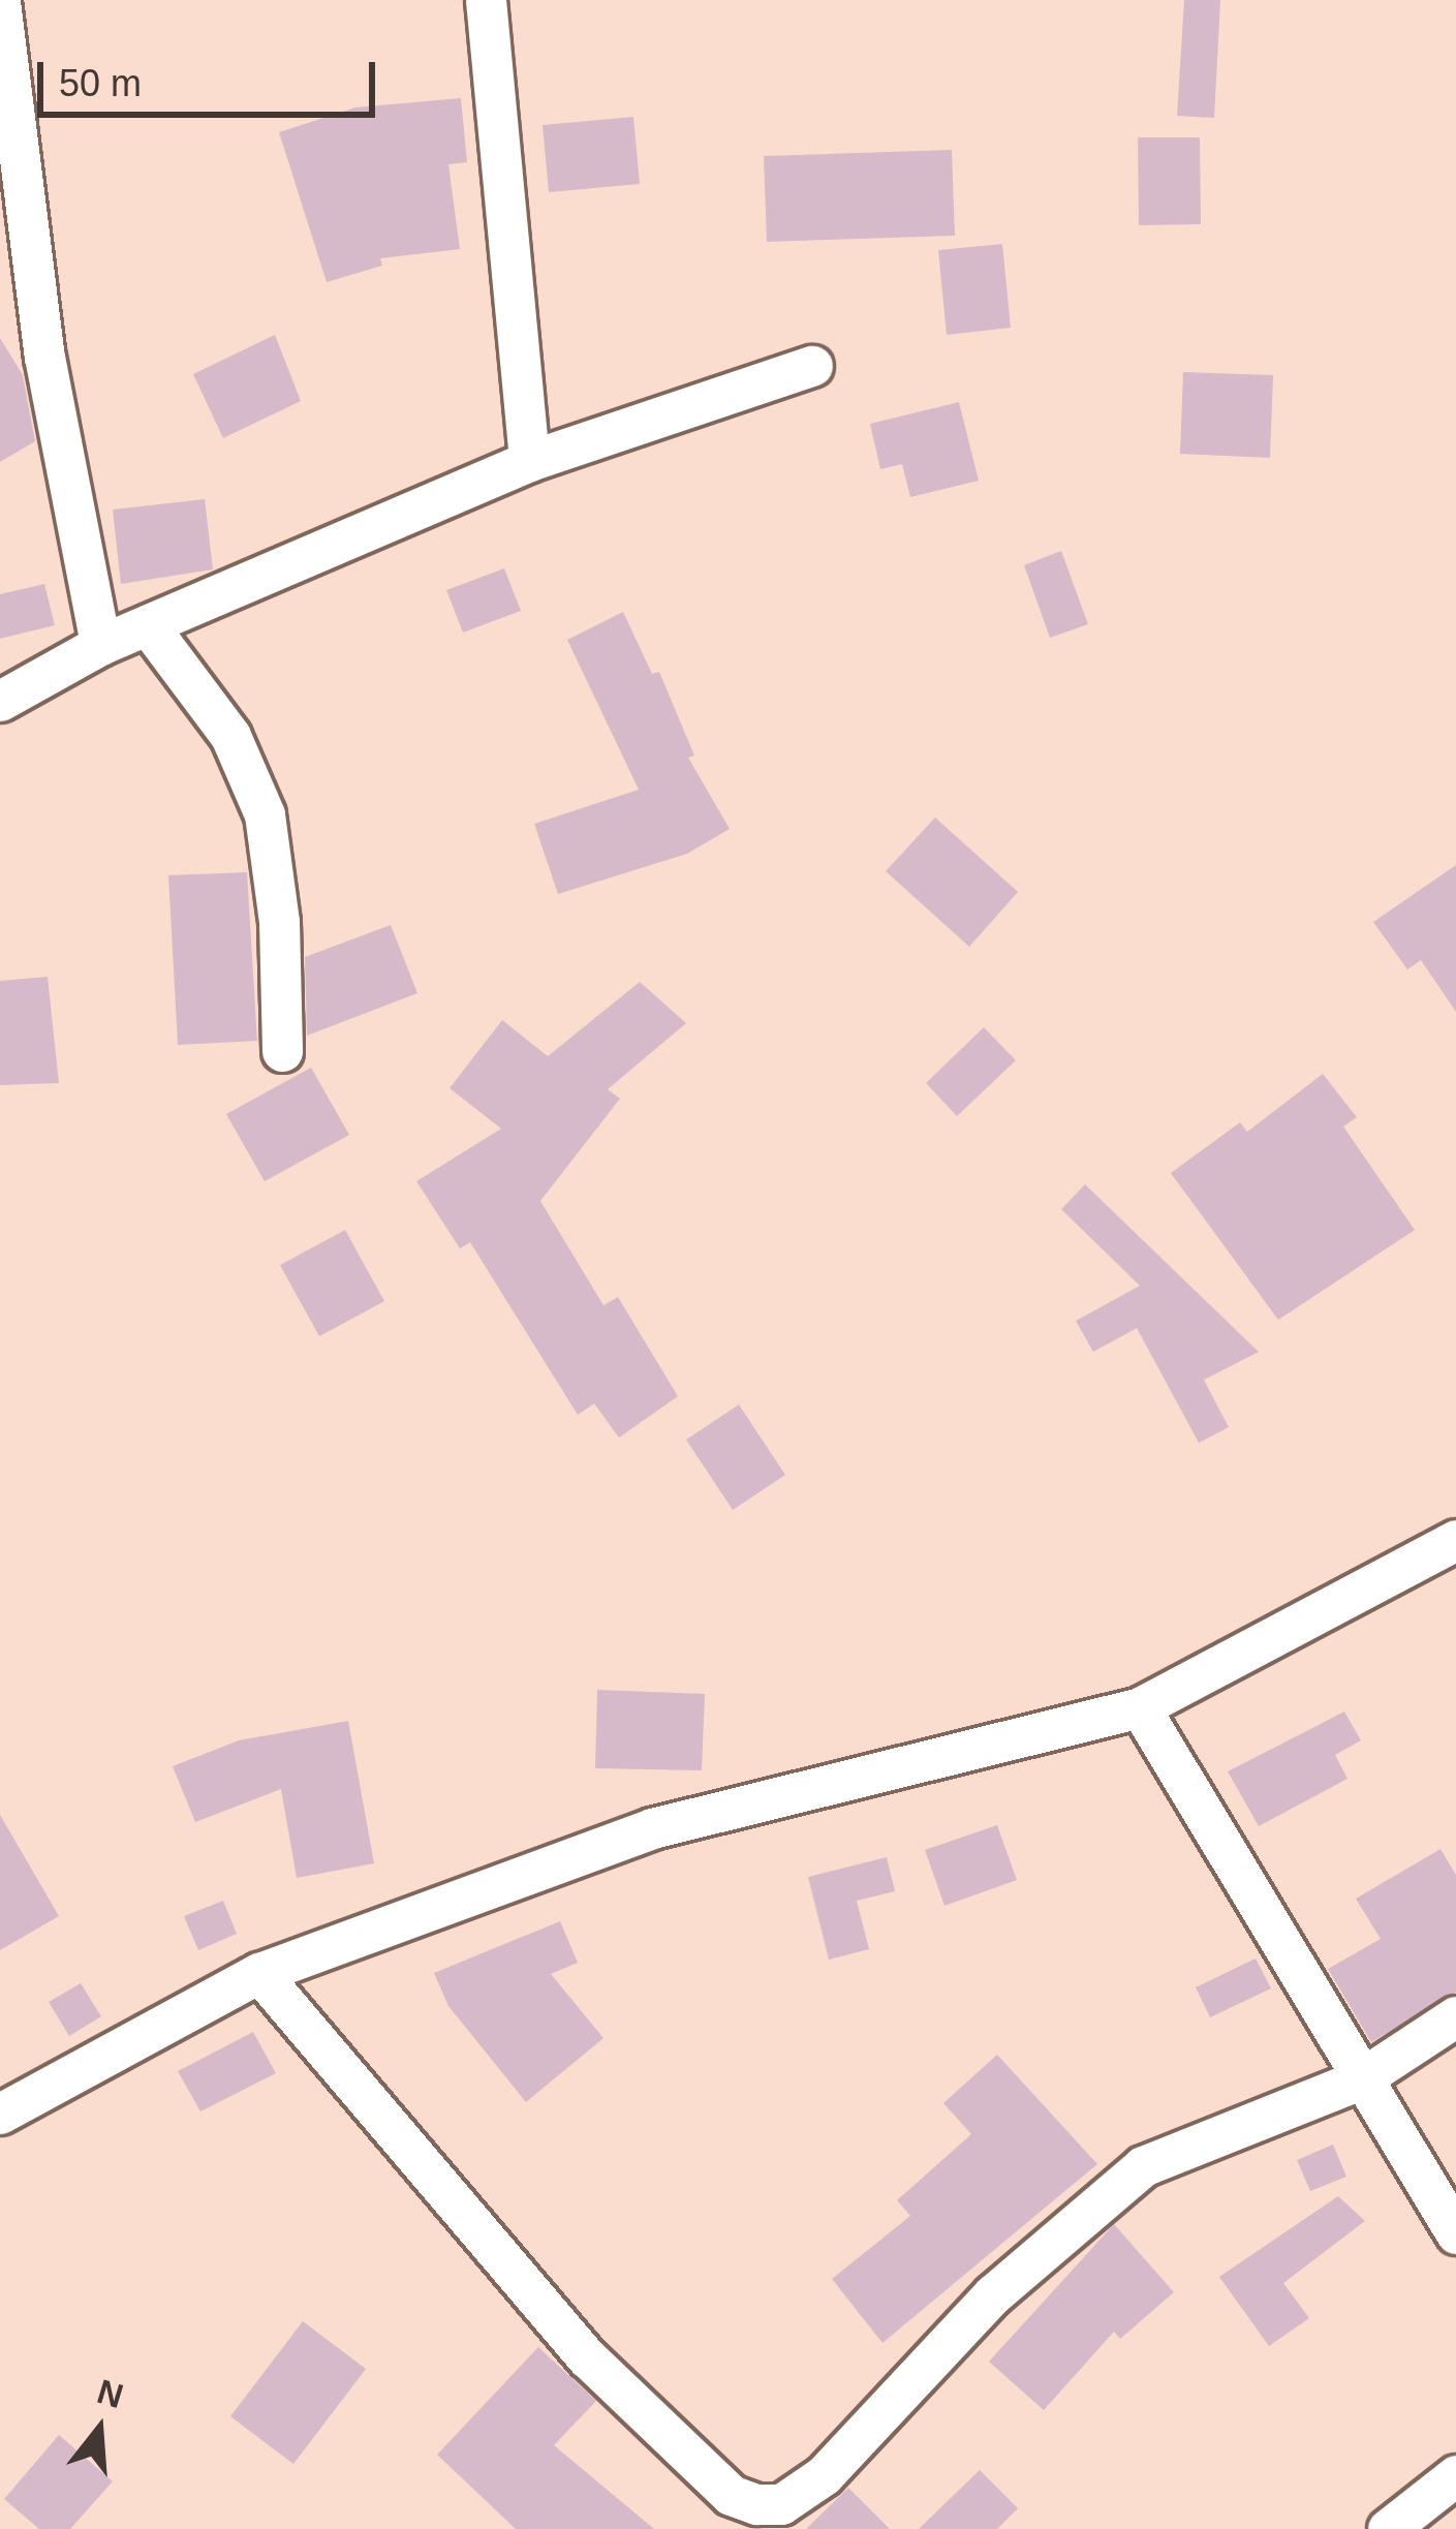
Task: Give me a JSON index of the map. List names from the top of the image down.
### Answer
{
  "scale_bar": "50 m",
  "north": "top"
}
